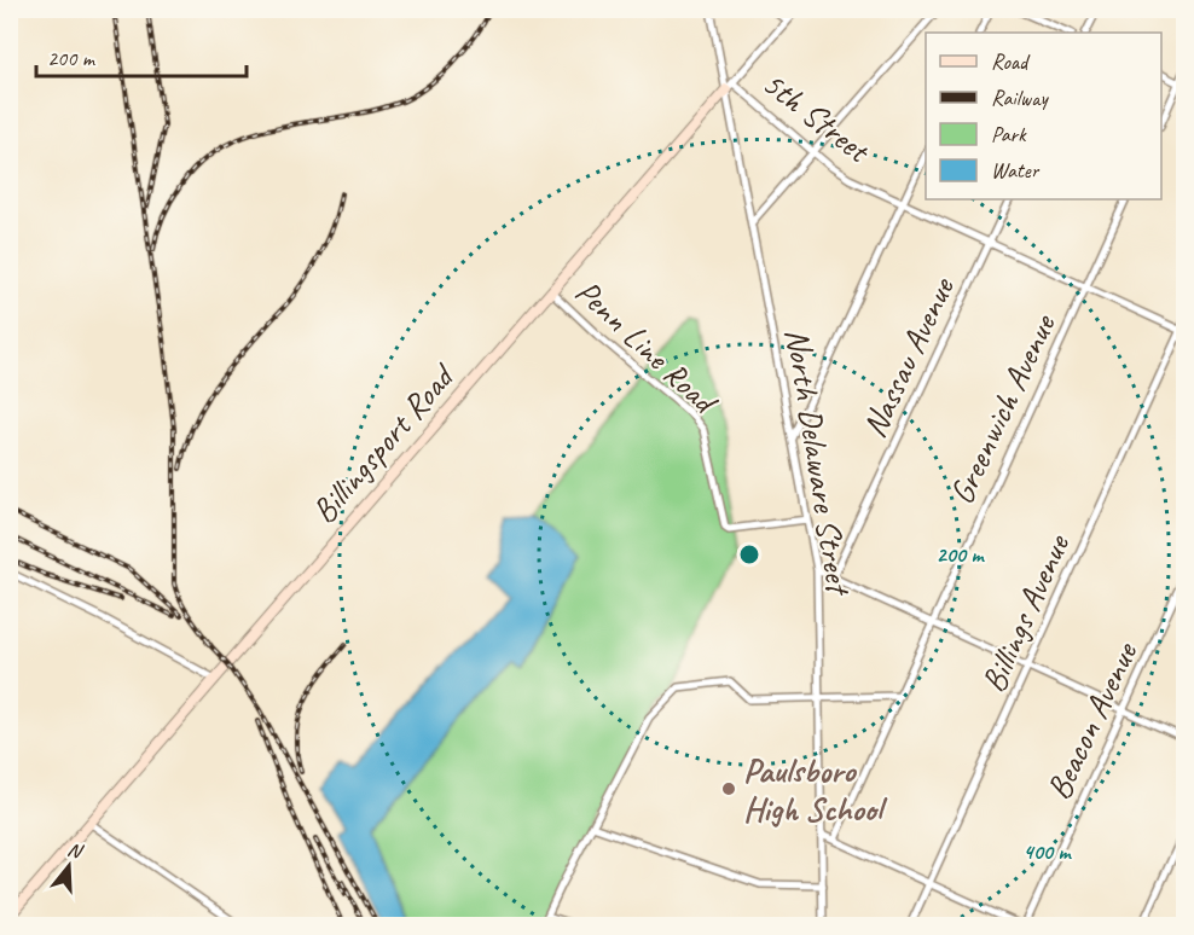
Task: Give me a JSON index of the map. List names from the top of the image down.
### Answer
{
  "streets": {
    "street": [
      "5th Street",
      "Penn Line Road",
      "Nassau Avenue",
      "Greenwich Avenue",
      "Billingsport Road",
      "North Delaware Street",
      "Billings Avenue",
      "Beacon Avenue"
    ]
  },
  "crossings": [
    ["5th Street", "Nassau Avenue"],
    ["5th Street", "Greenwich Avenue"],
    ["5th Street", "Billingsport Road"],
    ["5th Street", "North Delaware Street"],
    ["5th Street", "Billings Avenue"],
    ["Penn Line Road", "Billingsport Road"],
    ["Penn Line Road", "North Delaware Street"],
    ["Billingsport Road", "North Delaware Street"]
  ],
  "places": ["Paulsboro High School"],
  "legend": [
    "Road",
    "Railway",
    "Park",
    "Water"
  ],
  "scale_bar": "200 m",
  "north": "top",
  "rings": ["200 m", "400 m"]
}
